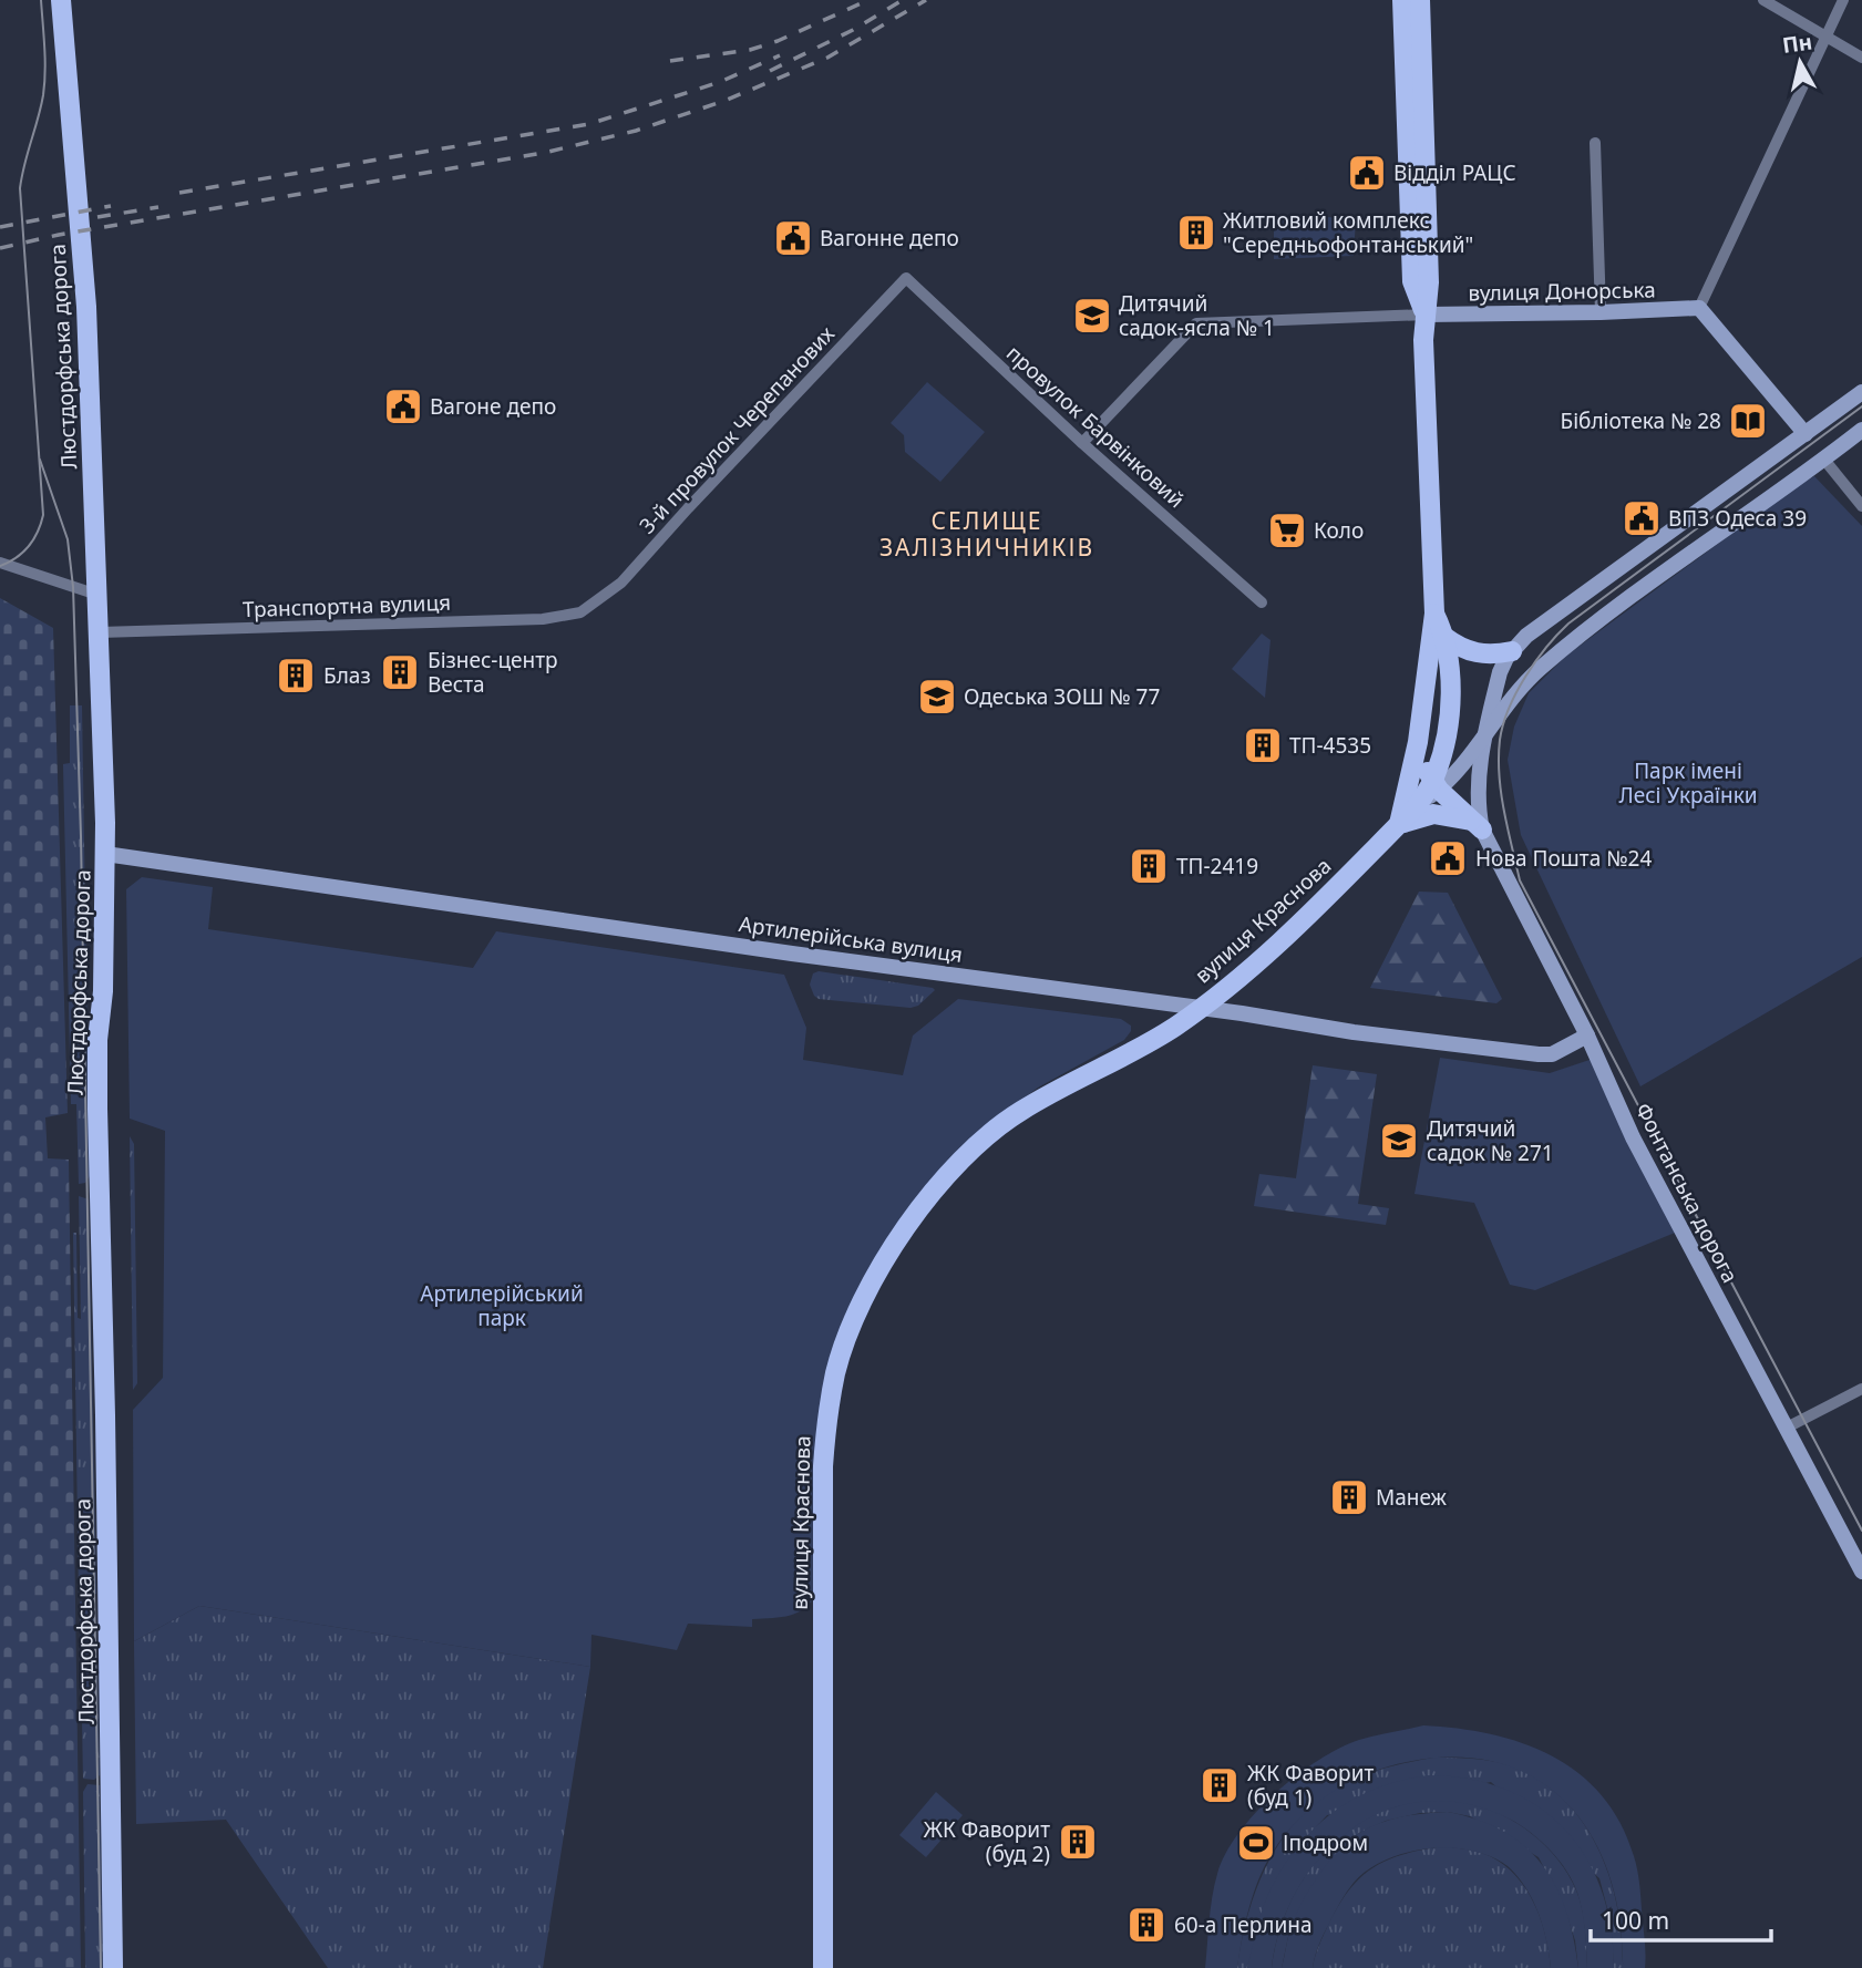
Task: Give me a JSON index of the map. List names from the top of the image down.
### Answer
{
  "streets": {
    "main road": [
      "вулиця Донорська",
      "Люстдорфська дорога",
      "вулиця Краснова",
      "Артилерійська вулиця",
      "Фонтанська дорога"
    ],
    "street": ["провулок Барвінковий", "3-й провулок Черепанових", "Транспортна вулиця"]
  },
  "crossings": [
    ["Люстдорфська дорога", "Транспортна вулиця"],
    ["Люстдорфська дорога", "Артилерійська вулиця"],
    ["провулок Барвінковий", "3-й провулок Черепанових"],
    ["3-й провулок Черепанових", "Транспортна вулиця"],
    ["вулиця Краснова", "Артилерійська вулиця"],
    ["Артилерійська вулиця", "Фонтанська дорога"]
  ],
  "districts": ["СЕЛИЩЕ ЗАЛІЗНИЧНИКІВ"],
  "parks": ["Парк імені Лесі Українки", "Артилерійський парк"],
  "places": {
    "public building": [
      "Відділ РАЦС",
      "Вагонне депо",
      "Вагоне депо",
      "ВПЗ Одеса 39",
      "Нова Пошта №24"
    ],
    "building": [
      "Житловий комплекс \"Середньофонтанський\"",
      "Бізнес-центр Веста",
      "Блаз",
      "ТП-4535",
      "ТП-2419",
      "Манеж",
      "ЖК Фаворит (буд 1)",
      "ЖК Фаворит (буд 2)",
      "60-а Перлина"
    ],
    "school or university": ["Дитячий садок-ясла № 1", "Одеська ЗОШ № 77", "Дитячий садок № 271"],
    "library": ["Бібліотека № 28"],
    "supermarket": ["Коло"],
    "sports": ["Іподром"]
  },
  "scale_bar": "100 m",
  "north": "top"
}
